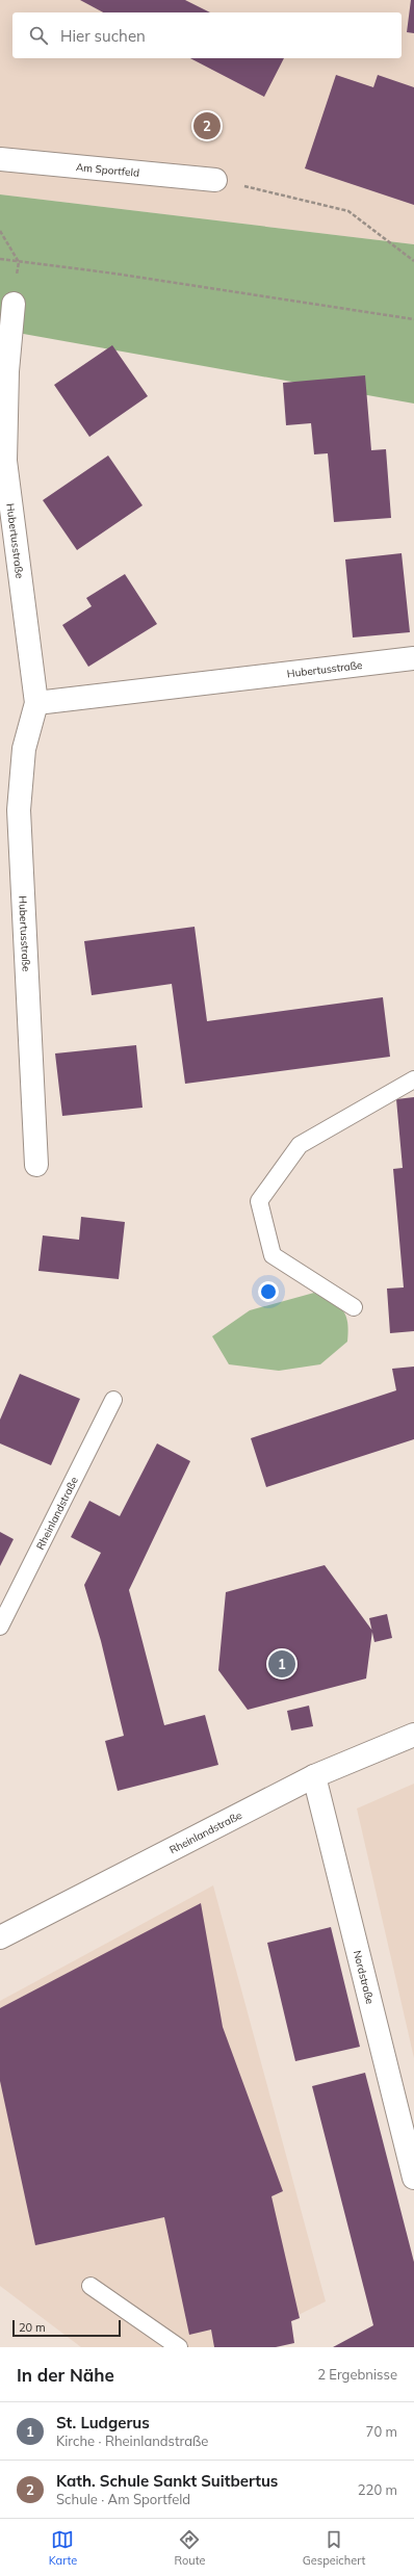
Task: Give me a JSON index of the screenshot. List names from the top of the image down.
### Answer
{
  "streets": {
    "street": [
      "Am Sportfeld",
      "Hubertusstraße",
      "Rheinlandstraße",
      "Nordstraße"
    ]
  },
  "crossings": [
    ["Rheinlandstraße", "Nordstraße"]
  ],
  "scale_bar": "20 m",
  "page": {
    "search": "Hier suchen",
    "pins": ["2", "1"],
    "scale": "20 m",
    "heading": ["In der Nähe", "2 Ergebnisse"],
    "list": [
      {
        "mark": "1",
        "name": "St. Ludgerus",
        "note": "Kirche · Rheinlandstraße",
        "value": "70 m"
      },
      {
        "mark": "2",
        "name": "Kath. Schule Sankt Suitbertus",
        "note": "Schule · Am Sportfeld",
        "value": "220 m"
      }
    ],
    "nav": ["Karte", "Route", "Gespeichert"]
  }
}
